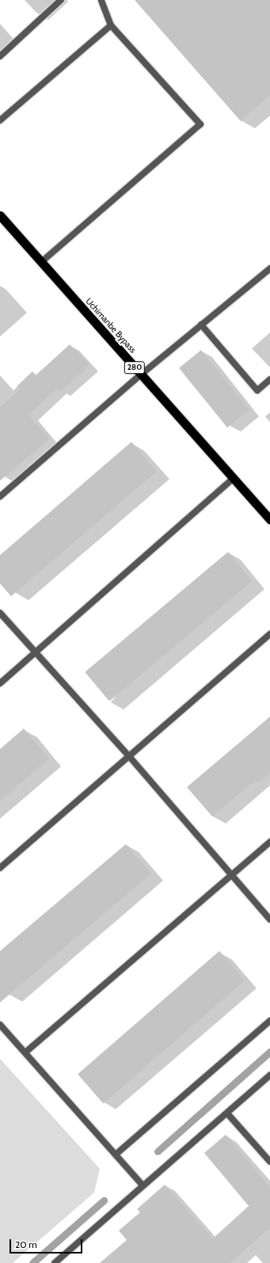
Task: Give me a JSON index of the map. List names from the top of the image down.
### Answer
{
  "streets": {
    "highway": ["Uchimanbe Bypass", "280"]
  },
  "scale_bar": "20 m"
}
